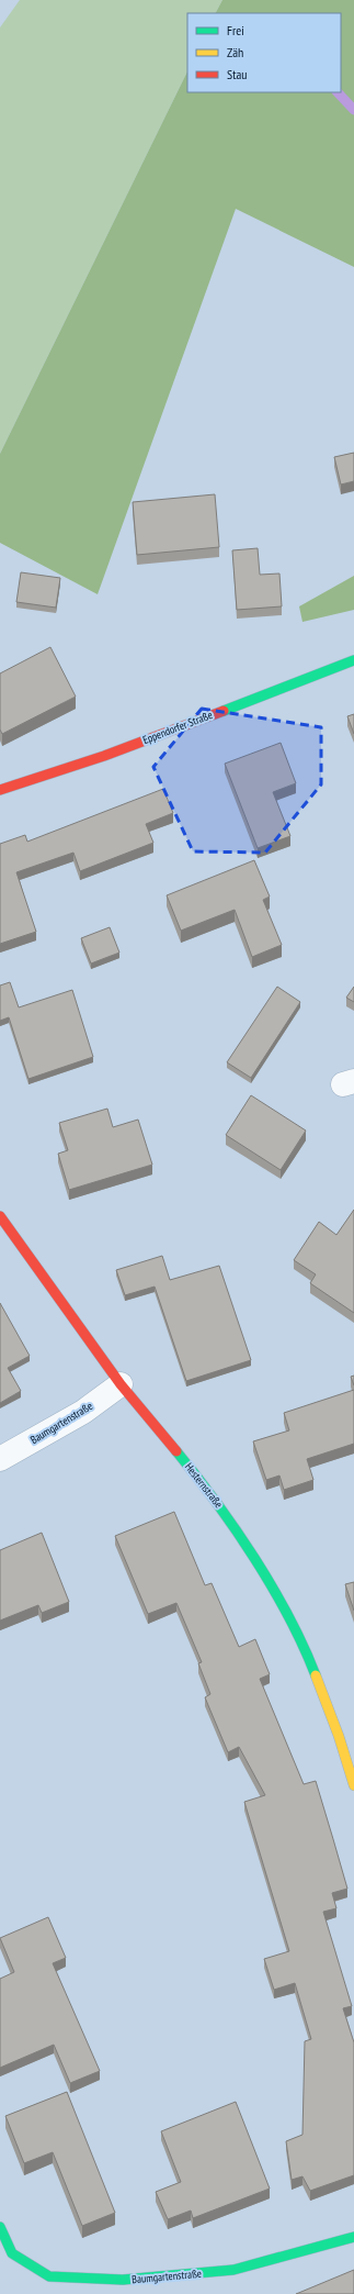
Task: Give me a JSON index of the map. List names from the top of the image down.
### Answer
{
  "streets": {
    "street": ["Eppendorfer Straße", "Baumgartenstraße", "Hesternstraße"]
  },
  "crossings": [
    ["Baumgartenstraße", "Hesternstraße"]
  ],
  "legend": ["Frei", "Zäh", "Stau"]
}
